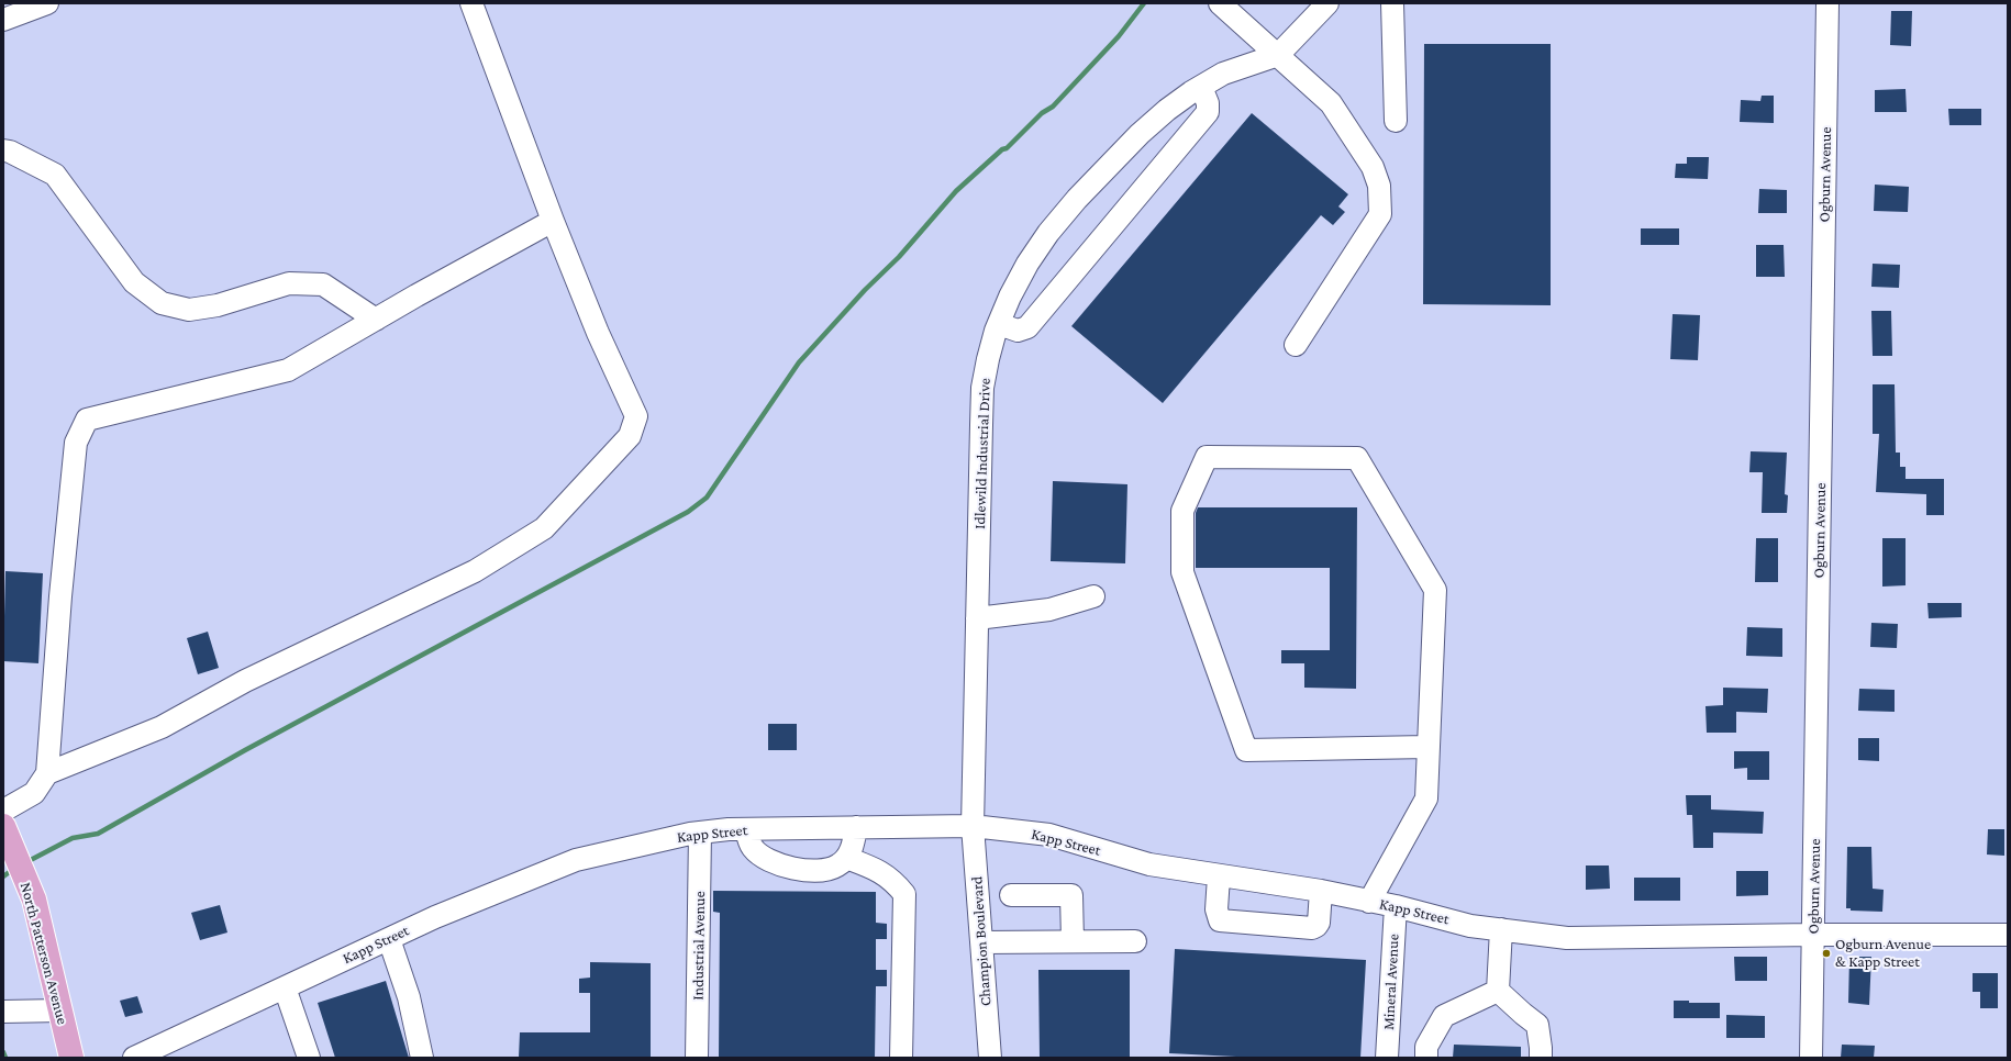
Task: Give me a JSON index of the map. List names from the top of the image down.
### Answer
{
  "streets": {
    "main road": ["North Patterson Avenue"],
    "street": [
      "Ogburn Avenue",
      "Idlewild Industrial Drive",
      "Kapp Street",
      "Champion Boulevard",
      "Industrial Avenue",
      "Mineral Avenue"
    ]
  },
  "crossings": [
    ["Ogburn Avenue", "Kapp Street"],
    ["Idlewild Industrial Drive", "Kapp Street"],
    ["Idlewild Industrial Drive", "Champion Boulevard"],
    ["Kapp Street", "Champion Boulevard"],
    ["Kapp Street", "Industrial Avenue"],
    ["Kapp Street", "Mineral Avenue"]
  ],
  "places": ["Ogburn Avenue & Kapp Street"]
}
